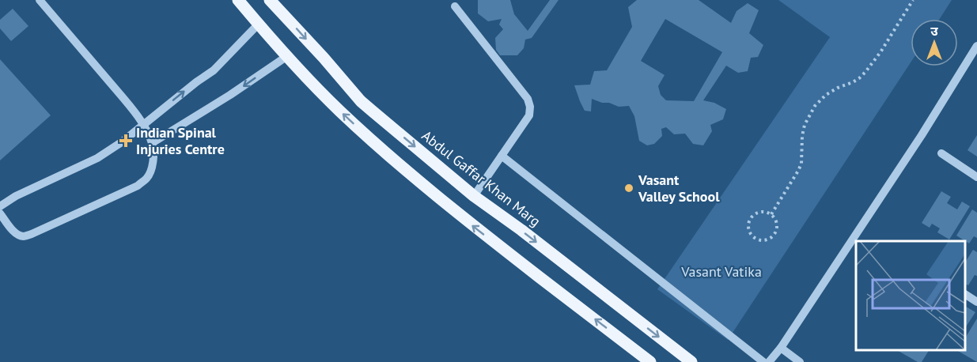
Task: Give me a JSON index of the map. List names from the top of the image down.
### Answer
{
  "streets": {
    "main road": ["Abdul Gaffar Khan Marg"]
  },
  "parks": ["Vasant Vatika"],
  "places": {
    "health": ["Indian Spinal Injuries Centre"],
    "other": ["Vasant Valley School"]
  },
  "north": "top"
}
